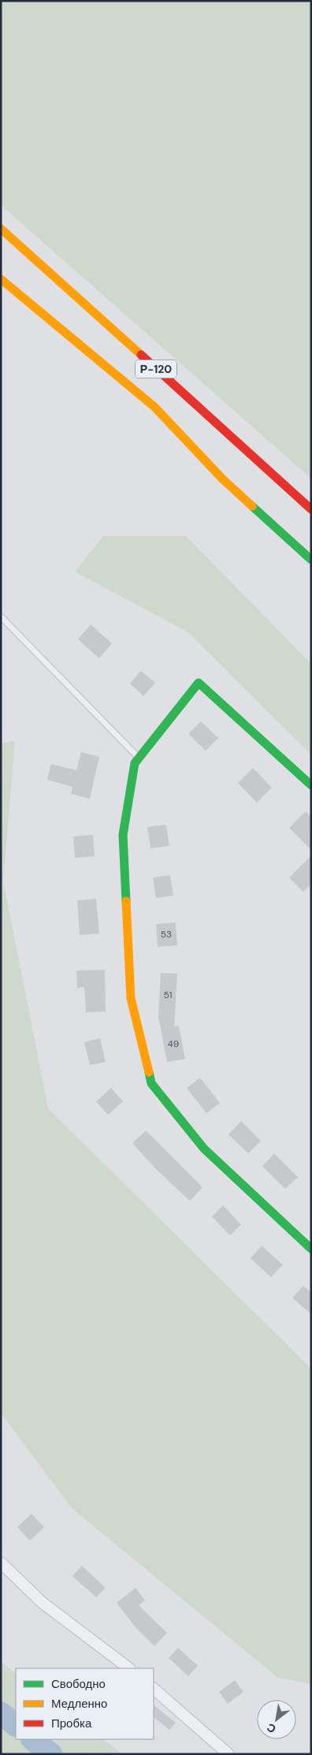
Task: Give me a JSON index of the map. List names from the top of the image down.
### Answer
{
  "streets": {
    "main road": ["Р-120"]
  },
  "house_numbers": ["53", "51", "49"],
  "legend": ["Свободно", "Медленно", "Пробка"],
  "north": "bottom left"
}
